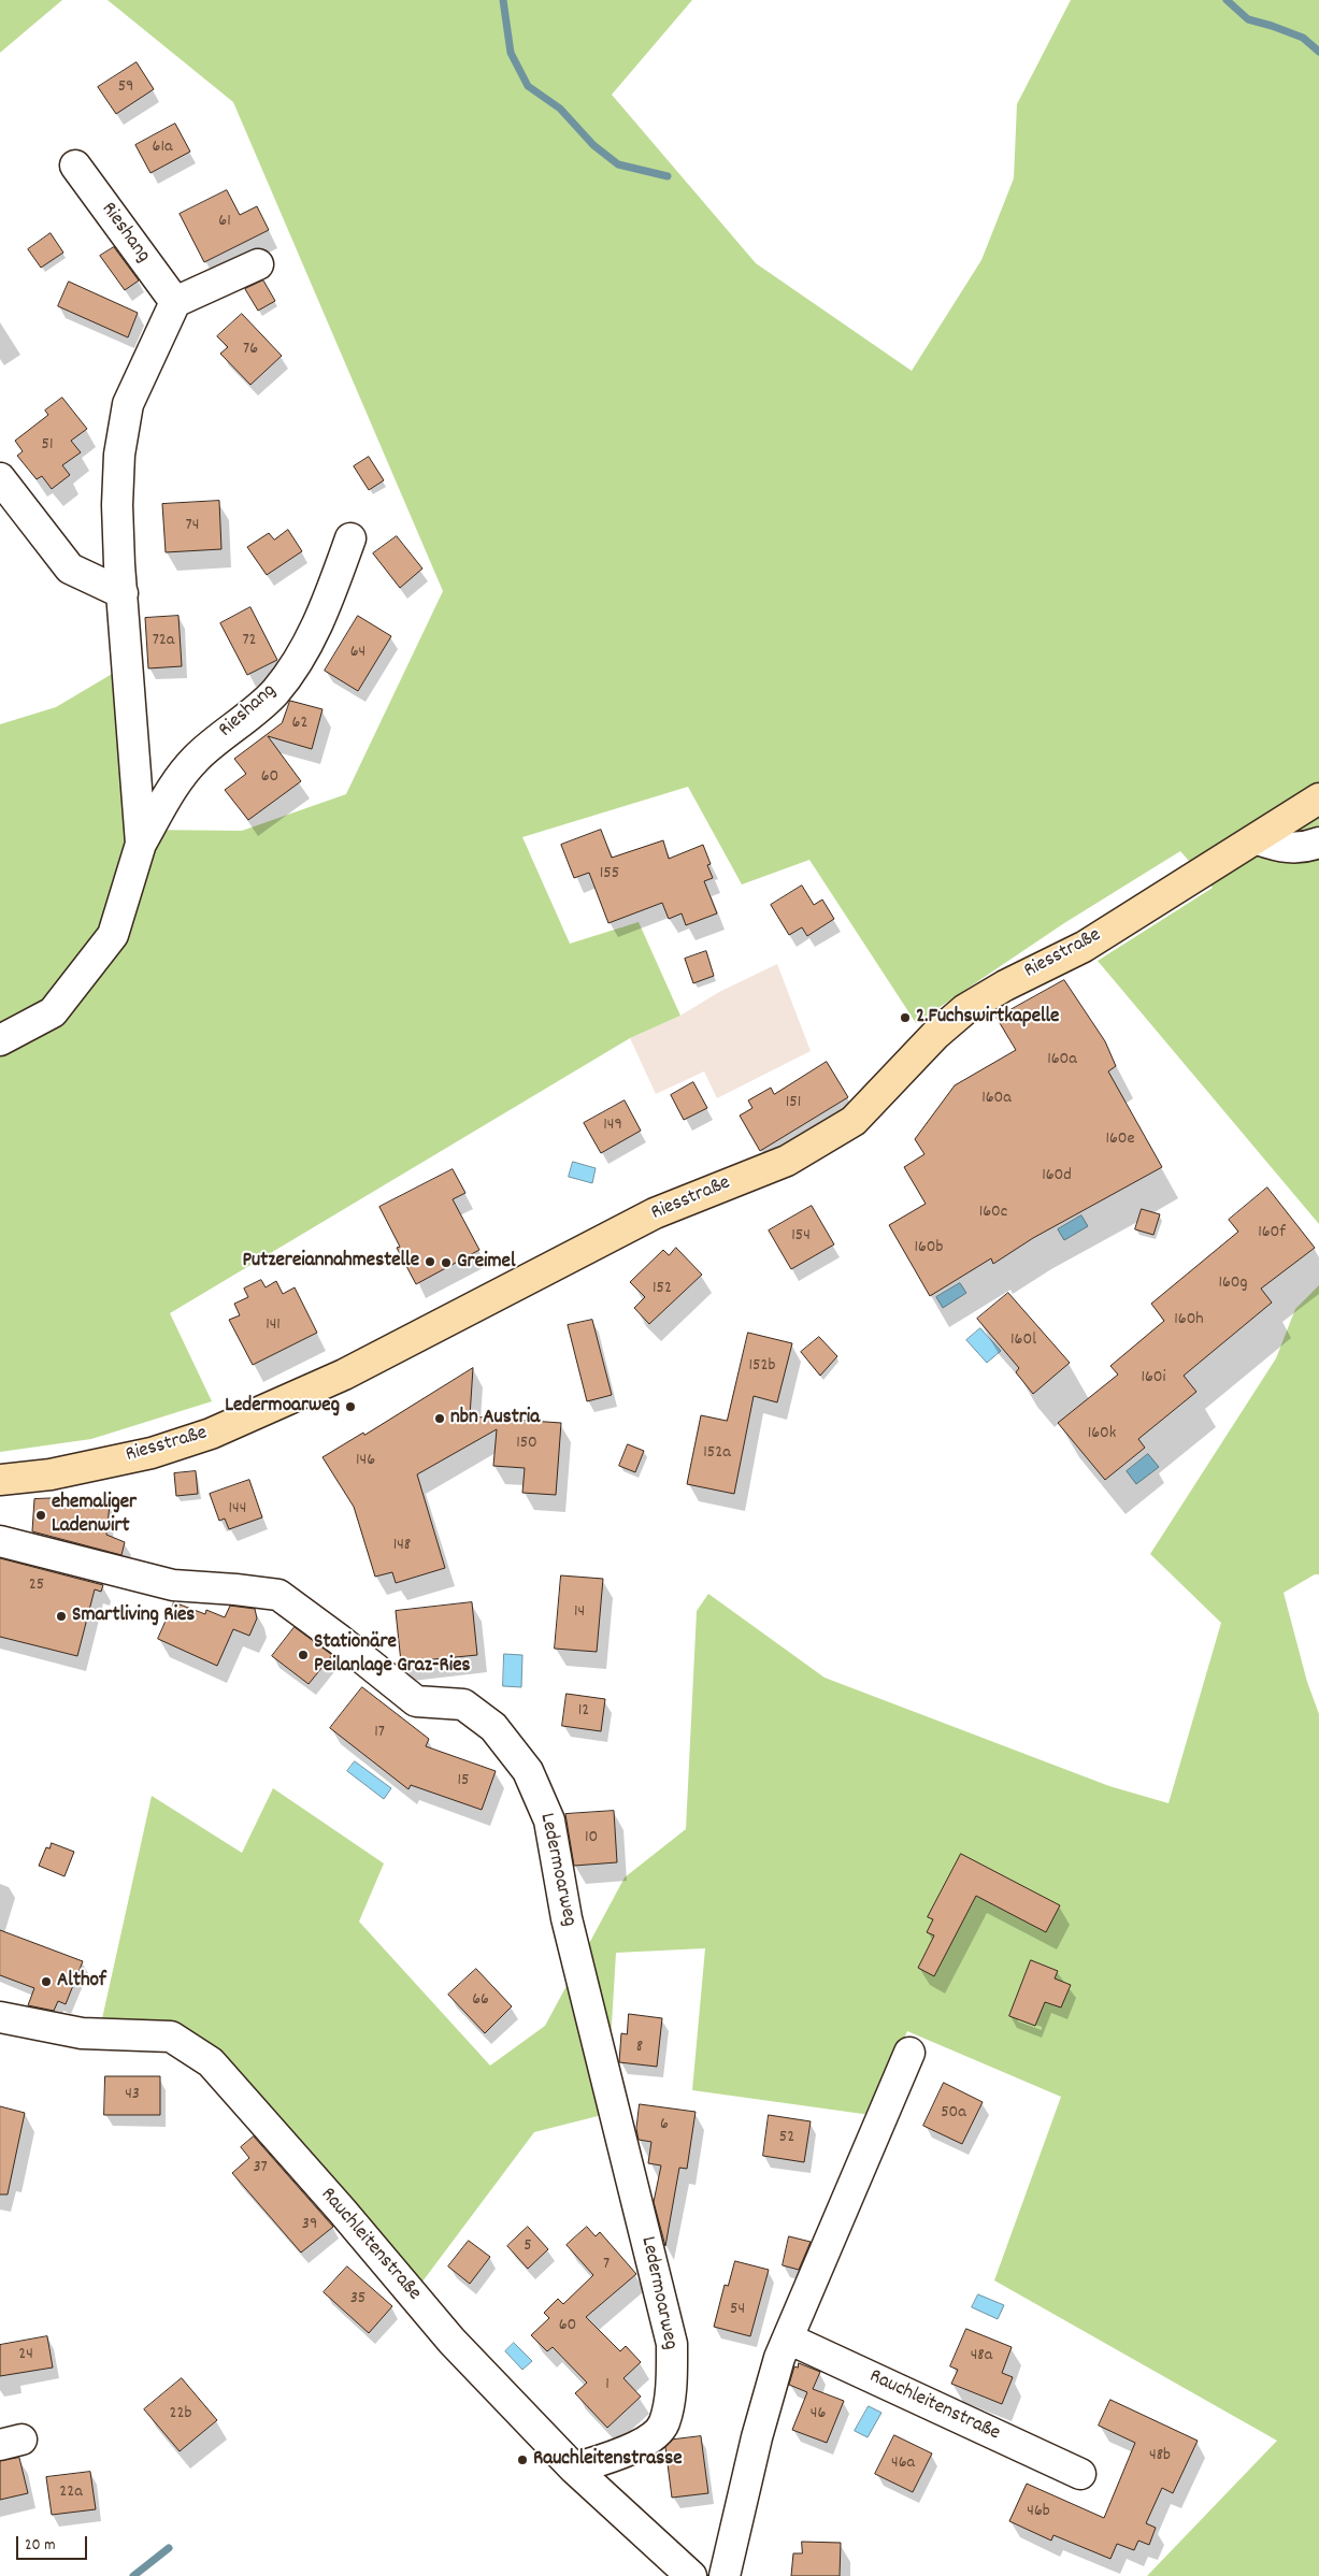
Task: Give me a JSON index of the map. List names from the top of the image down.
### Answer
{
  "streets": {
    "main road": ["Riesstraße"],
    "street": ["Rieshang", "Ledermoarweg", "Rauchleitenstraße"]
  },
  "crossings": [
    ["Ledermoarweg", "Rauchleitenstraße"]
  ],
  "places": [
    "2.Fuchswirtkapelle",
    "Putzereiannahmestelle",
    "Greimel",
    "Ledermoarweg",
    "nbn Austria",
    "ehemaliger Ladenwirt",
    "Smartliving Ries",
    "Stationäre Peilanlage Graz-Ries",
    "Althof",
    "Rauchleitenstrasse"
  ],
  "house_numbers": [
    "59",
    "61a",
    "61",
    "76",
    "51",
    "74",
    "72a",
    "72",
    "64",
    "62",
    "60",
    "155",
    "160a",
    "160a",
    "151",
    "149",
    "160e",
    "160d",
    "160c",
    "160f",
    "154",
    "160b",
    "160g",
    "152",
    "160h",
    "141",
    "160l",
    "152b",
    "160i",
    "160k",
    "150",
    "152a",
    "146",
    "144",
    "148",
    "25",
    "14",
    "12",
    "17",
    "15",
    "10",
    "66",
    "8",
    "43",
    "50a",
    "6",
    "52",
    "37",
    "39",
    "5",
    "7",
    "35",
    "54",
    "60",
    "24",
    "48a",
    "1",
    "22b",
    "46",
    "48b",
    "46a",
    "22a",
    "46b"
  ],
  "scale_bar": "20 m"
}
